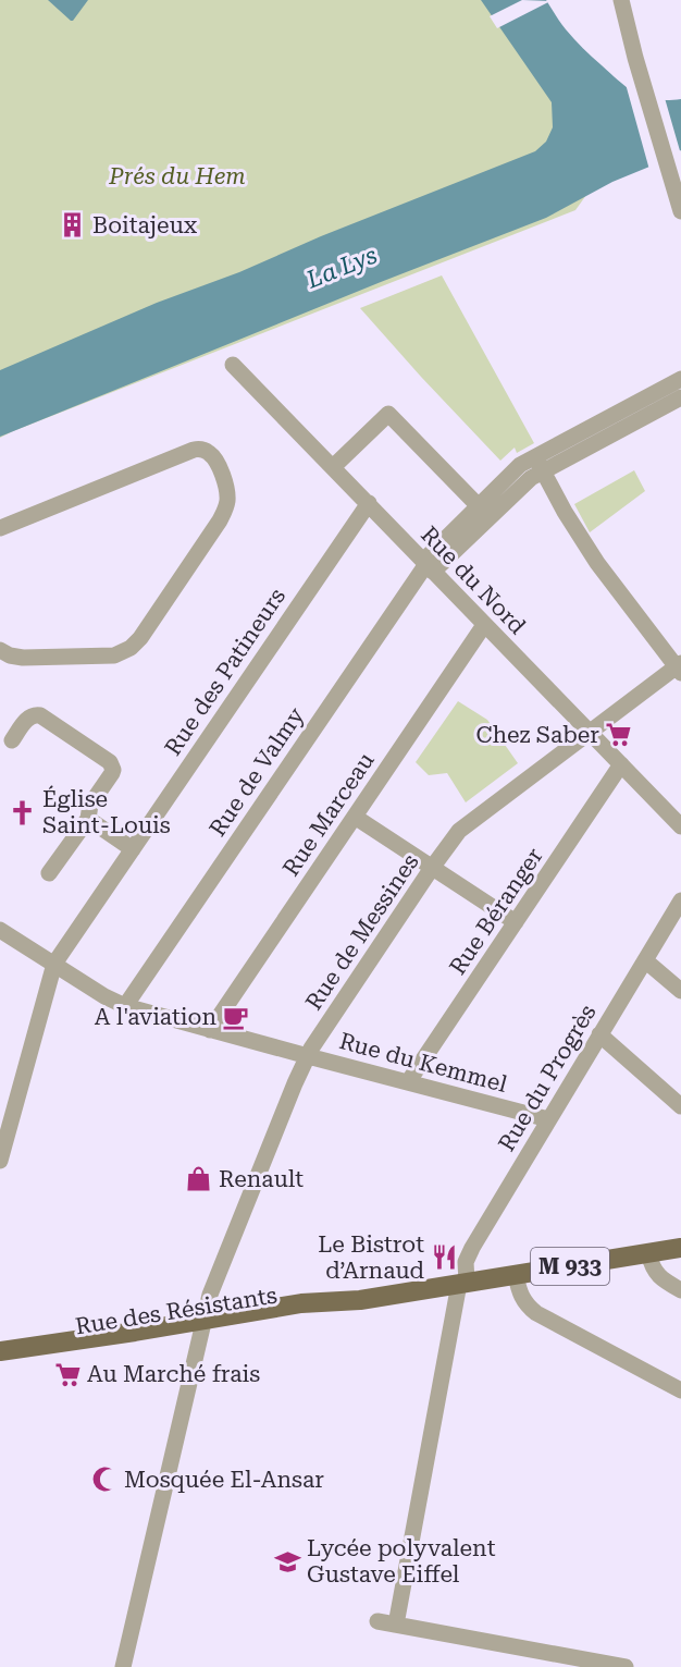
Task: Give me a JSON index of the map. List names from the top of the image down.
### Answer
{
  "streets": {
    "main road": ["M 933", "Rue des Résistants"],
    "street": [
      "Rue du Nord",
      "Rue des Patineurs",
      "Rue de Valmy",
      "Rue Marceau",
      "Rue Béranger",
      "Rue de Messines",
      "Rue du Kemmel",
      "Rue du Progrès"
    ]
  },
  "crossings": [
    ["Rue du Nord", "Rue des Patineurs"],
    ["Rue du Nord", "Rue de Valmy"],
    ["Rue du Nord", "Rue Marceau"],
    ["Rue du Nord", "Rue Béranger"],
    ["Rue du Nord", "Rue de Messines"],
    ["Rue des Patineurs", "Rue du Kemmel"],
    ["Rue de Valmy", "Rue du Kemmel"],
    ["Rue Marceau", "Rue du Kemmel"],
    ["Rue Béranger", "Rue du Kemmel"],
    ["Rue de Messines", "Rue du Kemmel"],
    ["Rue de Messines", "Rue des Résistants"],
    ["Rue du Kemmel", "Rue du Progrès"],
    ["Rue du Progrès", "Rue des Résistants"]
  ],
  "water": ["La Lys"],
  "parks": ["Prés du Hem"],
  "places": {
    "building": ["Boitajeux"],
    "supermarket": ["Chez Saber", "Au Marché frais"],
    "church": ["Église Saint-Louis"],
    "cafe": ["A l'aviation"],
    "shop": ["Renault"],
    "restaurant": ["Le Bistrot d’Arnaud"],
    "mosque": ["Mosquée El-Ansar"],
    "school or university": ["Lycée polyvalent Gustave Eiffel"]
  }
}
